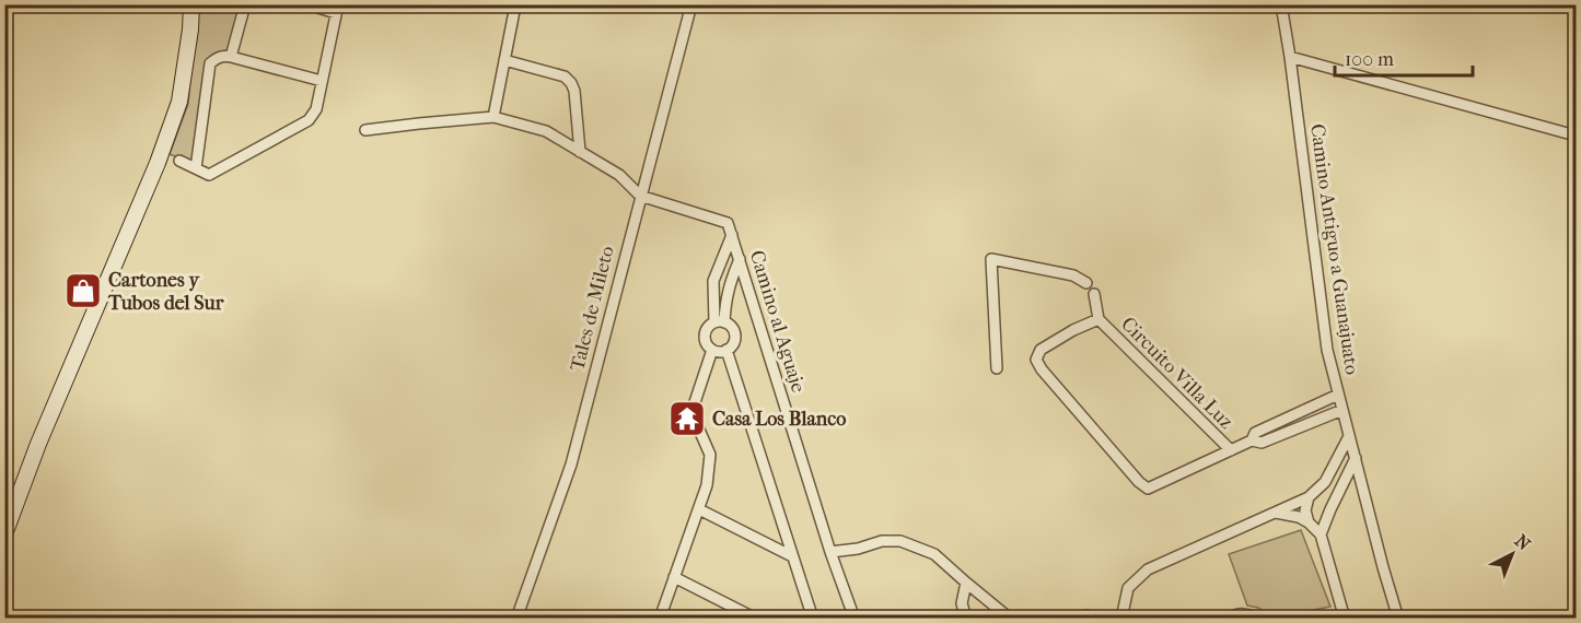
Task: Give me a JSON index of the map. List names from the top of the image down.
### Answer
{
  "streets": {
    "street": [
      "Camino Antiguo a Guanajuato",
      "Tales de Mileto",
      "Camino al Aguaje",
      "Circuito Villa Luz"
    ]
  },
  "crossings": [
    ["Camino Antiguo a Guanajuato", "Circuito Villa Luz"],
    ["Tales de Mileto", "Camino al Aguaje"]
  ],
  "places": {
    "shop": ["Cartones y Tubos del Sur"],
    "temple": ["Casa Los Blanco"]
  },
  "scale_bar": "100 m",
  "north": "top right"
}
